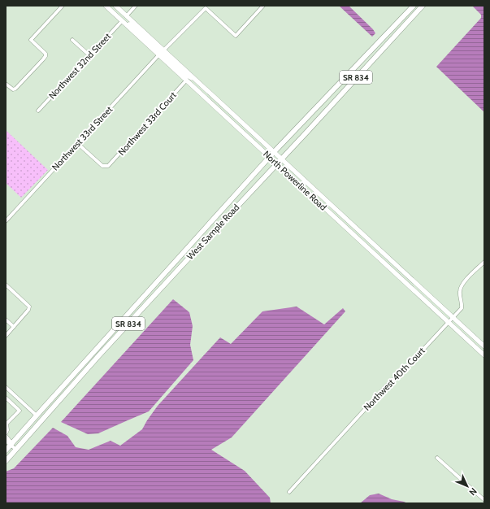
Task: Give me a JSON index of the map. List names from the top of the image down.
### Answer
{
  "streets": {
    "main road": ["SR 834", "North Powerline Road", "West Sample Road"],
    "street": [
      "Northwest 32nd Street",
      "Northwest 33rd Court",
      "Northwest 33rd Street",
      "Northwest 40th Court"
    ]
  },
  "crossings": [
    ["Northwest 32nd Street", "North Powerline Road"],
    ["Northwest 33rd Court", "Northwest 33rd Street"],
    ["Northwest 33rd Court", "North Powerline Road"],
    ["Northwest 33rd Street", "North Powerline Road"],
    ["North Powerline Road", "West Sample Road"],
    ["North Powerline Road", "Northwest 40th Court"]
  ],
  "north": "bottom right"
}
